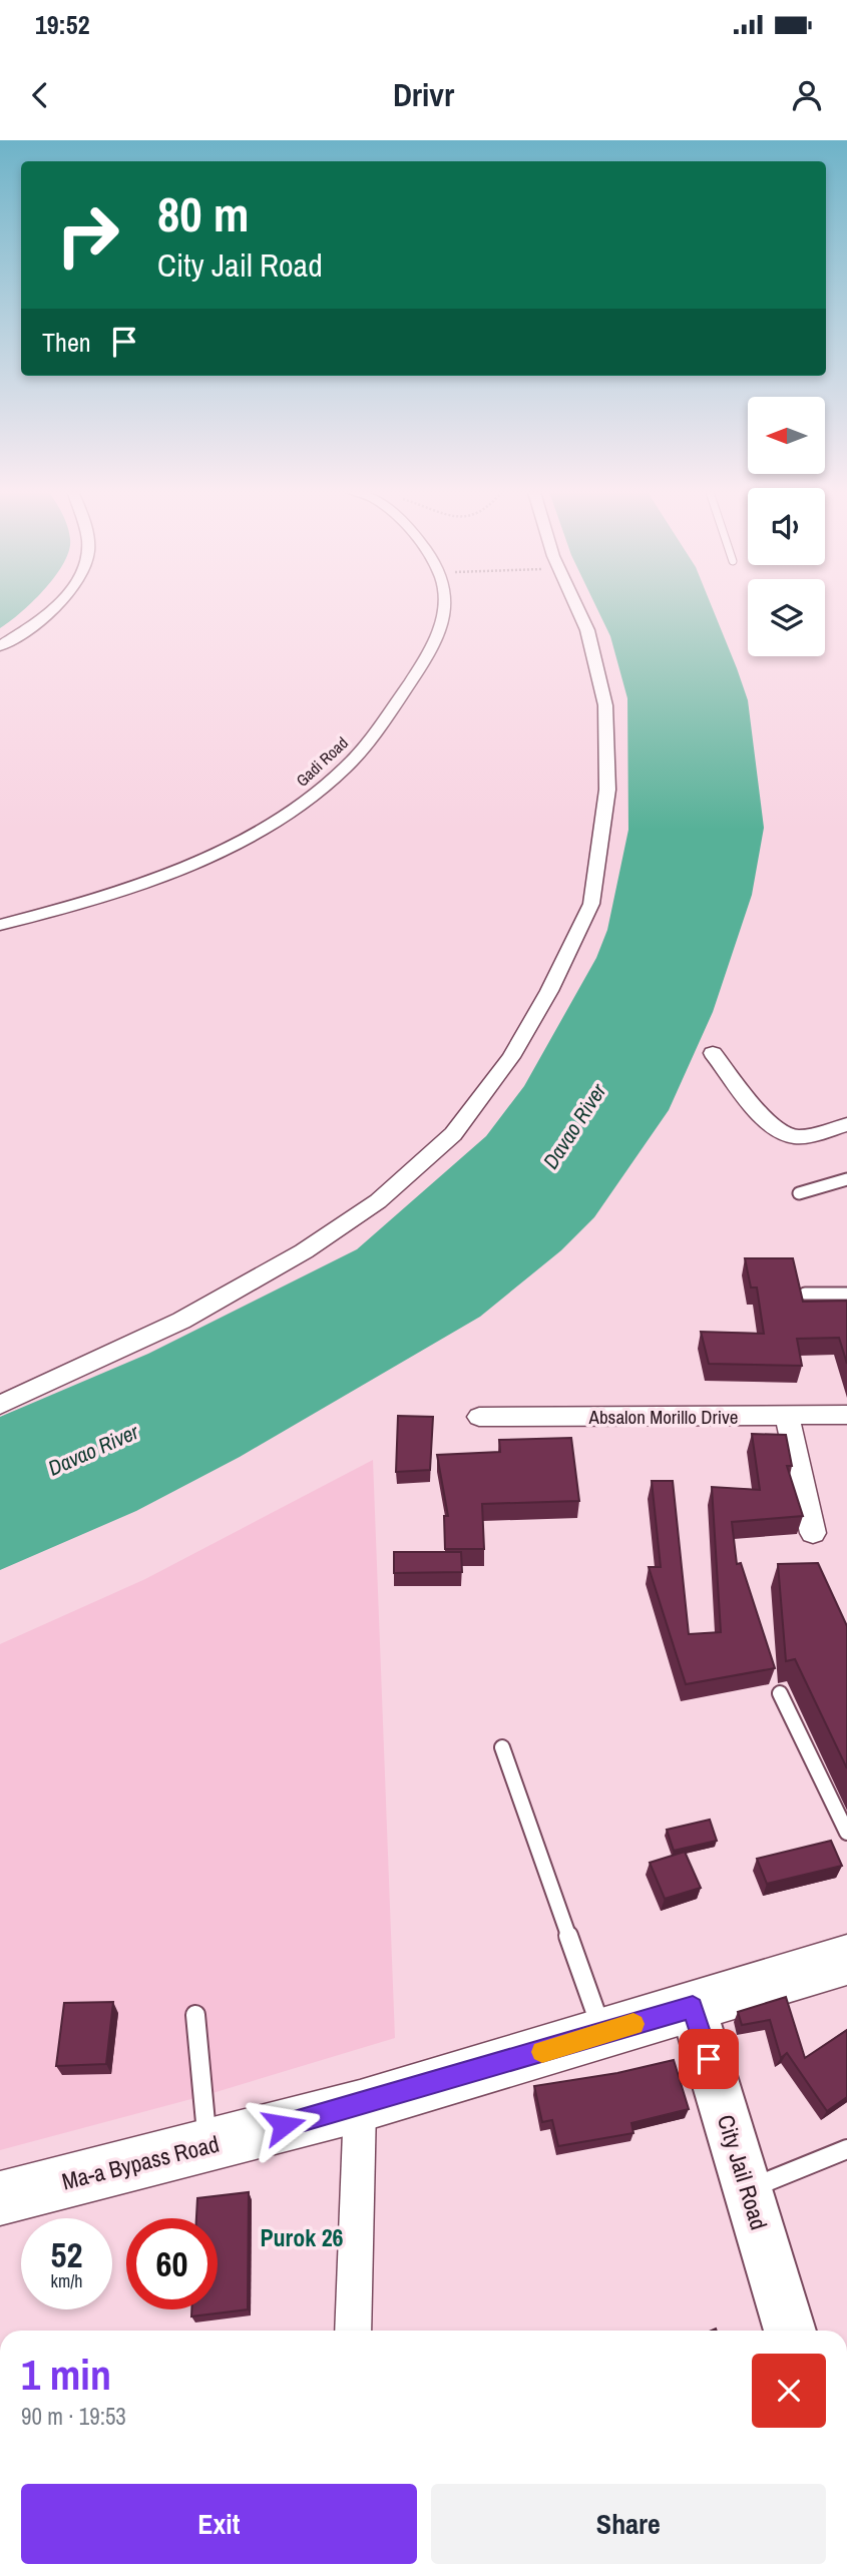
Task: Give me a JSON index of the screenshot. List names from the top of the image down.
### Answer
{
  "streets": {
    "main road": ["Ma-a Bypass Road"],
    "street": ["Gadi Road", "Absalon Morillo Drive", "City Jail Road"]
  },
  "crossings": [
    ["Ma-a Bypass Road", "City Jail Road"]
  ],
  "districts": ["Purok 26"],
  "water": ["Davao River"],
  "north": "left",
  "page": {
    "status": "19:52",
    "header": "Drivr",
    "turn": ["80 m", "City Jail Road"],
    "then": "Then",
    "speed": "52 km/h",
    "limit": "60",
    "heading": ["1 min", "90 m · 19:53"],
    "buttons": ["Exit", "Share"]
  }
}
